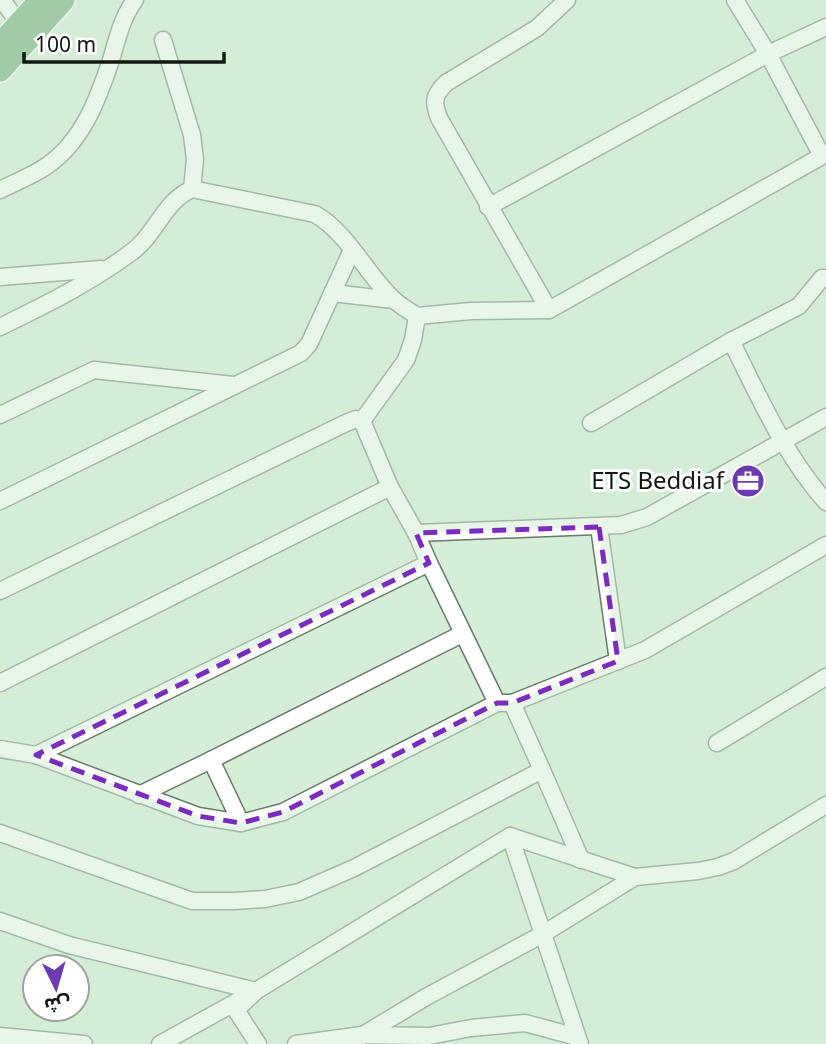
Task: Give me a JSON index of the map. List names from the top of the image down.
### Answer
{
  "places": {
    "office": ["ETS Beddiaf"]
  },
  "scale_bar": "100 m",
  "north": "bottom"
}
